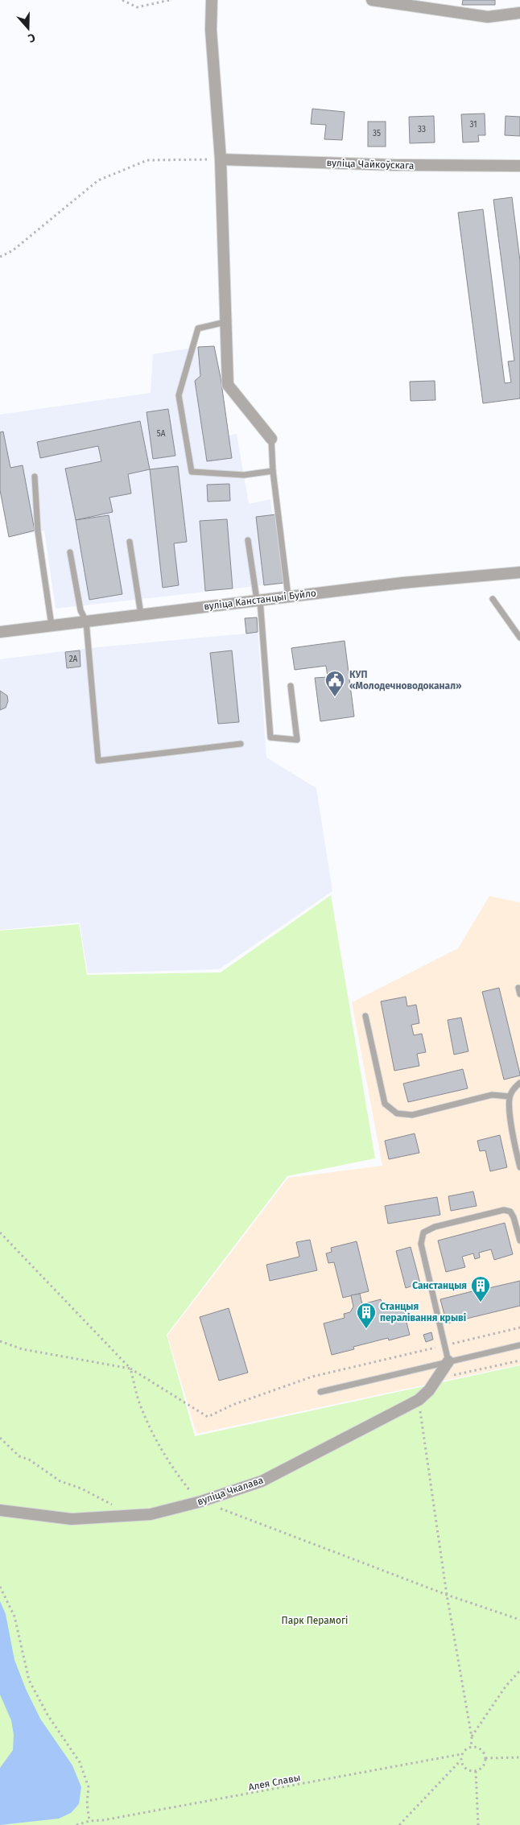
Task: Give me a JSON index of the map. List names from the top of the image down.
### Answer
{
  "streets": {
    "street": ["вуліца Чайкоўскага", "вуліца Канстанцыі Буйло", "вуліца Чкалава"],
    "path": ["Алея Славы"]
  },
  "parks": ["Парк Перамогі"],
  "places": {
    "public building": ["КУП «Молодечноводоканал»"],
    "building": ["Санстанцыя", "Станцыя пералівання крыві"]
  },
  "house_numbers": [
    "31",
    "33",
    "35",
    "5А",
    "2А"
  ],
  "north": "bottom"
}
